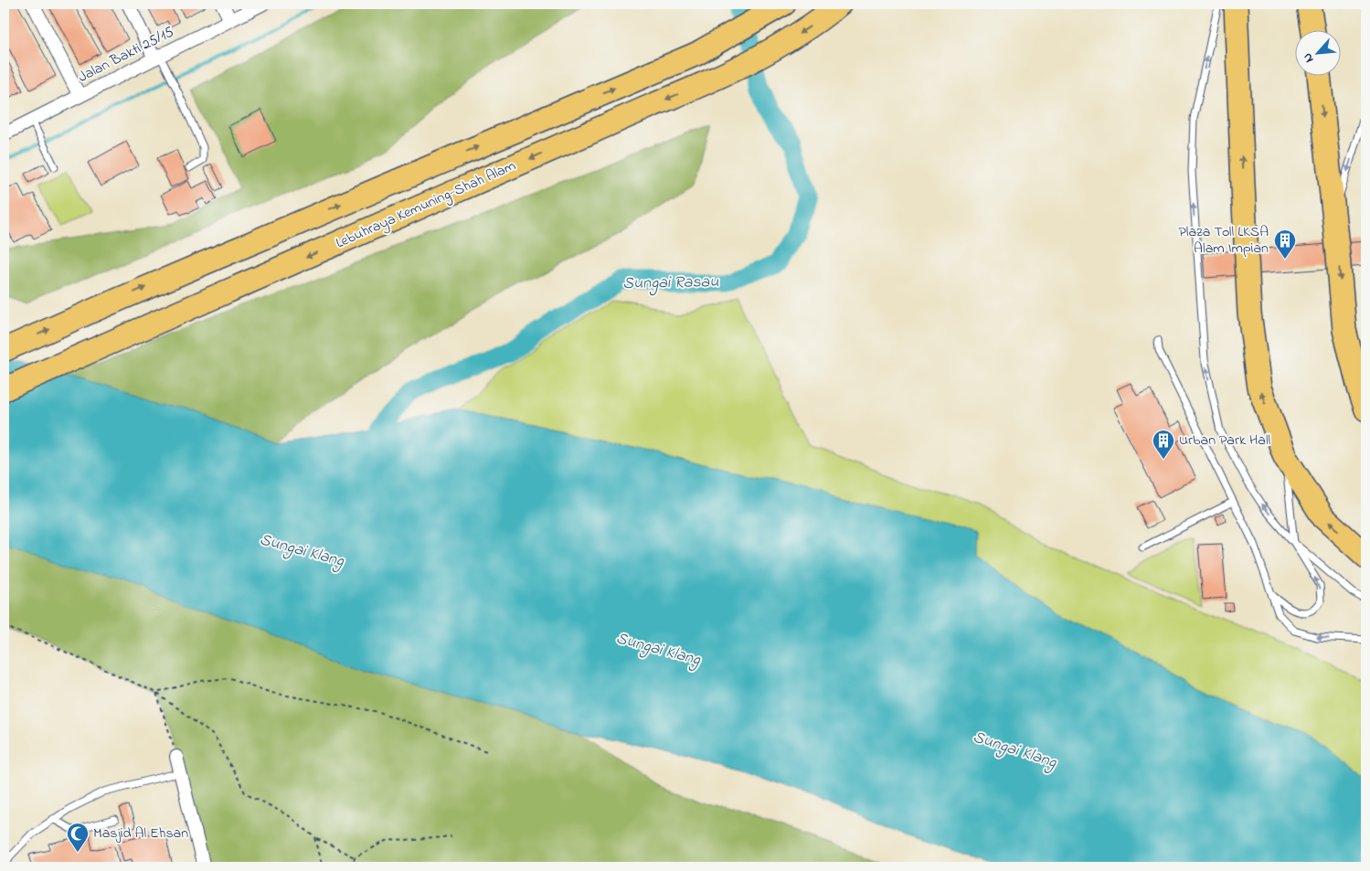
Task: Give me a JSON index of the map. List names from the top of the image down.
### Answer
{
  "streets": {
    "highway": ["Lebuhraya Kemuning-Shah Alam"],
    "street": ["Jalan Bakti 25/15"]
  },
  "water": ["Sungai Rasau", "Sungai Klang"],
  "places": {
    "building": ["Plaza Toll LKSA Alam Impian", "Urban Park Hall"],
    "mosque": ["Masjid Al Ehsan"]
  },
  "north": "bottom left"
}
